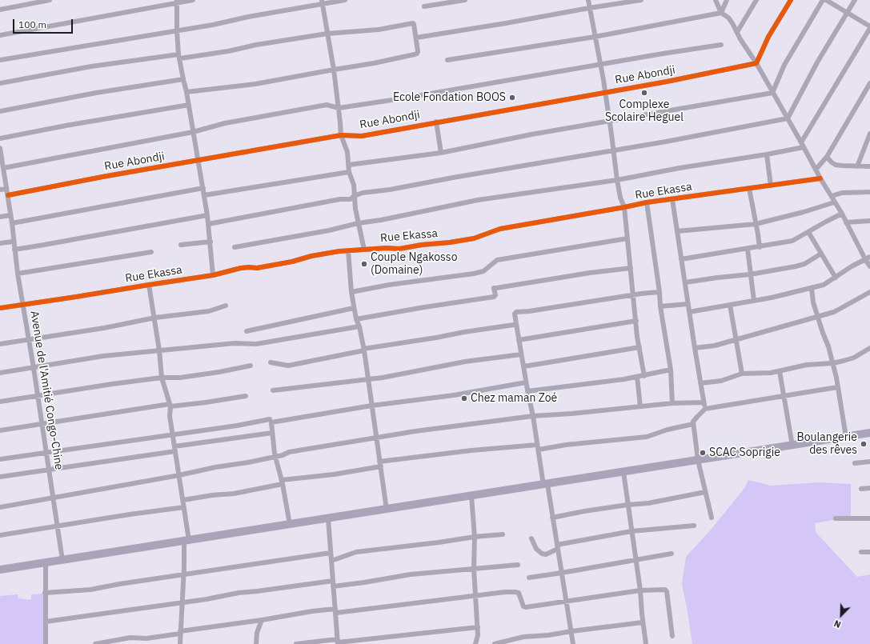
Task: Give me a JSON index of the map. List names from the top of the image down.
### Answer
{
  "streets": {
    "street": ["Rue Abondji", "Rue Ekassa", "Avenue de l'Amitié Congo-Chine"]
  },
  "crossings": [
    ["Rue Abondji", "Avenue de l'Amitié Congo-Chine"],
    ["Rue Ekassa", "Avenue de l'Amitié Congo-Chine"]
  ],
  "places": [
    "Complexe Scolaire Heguel",
    "Ecole Fondation BOOS",
    "Couple Ngakosso (Domaine)",
    "Chez maman Zoé",
    "Boulangerie des rêves",
    "SCAC Soprigie"
  ],
  "scale_bar": "100 m",
  "north": "bottom left"
}
